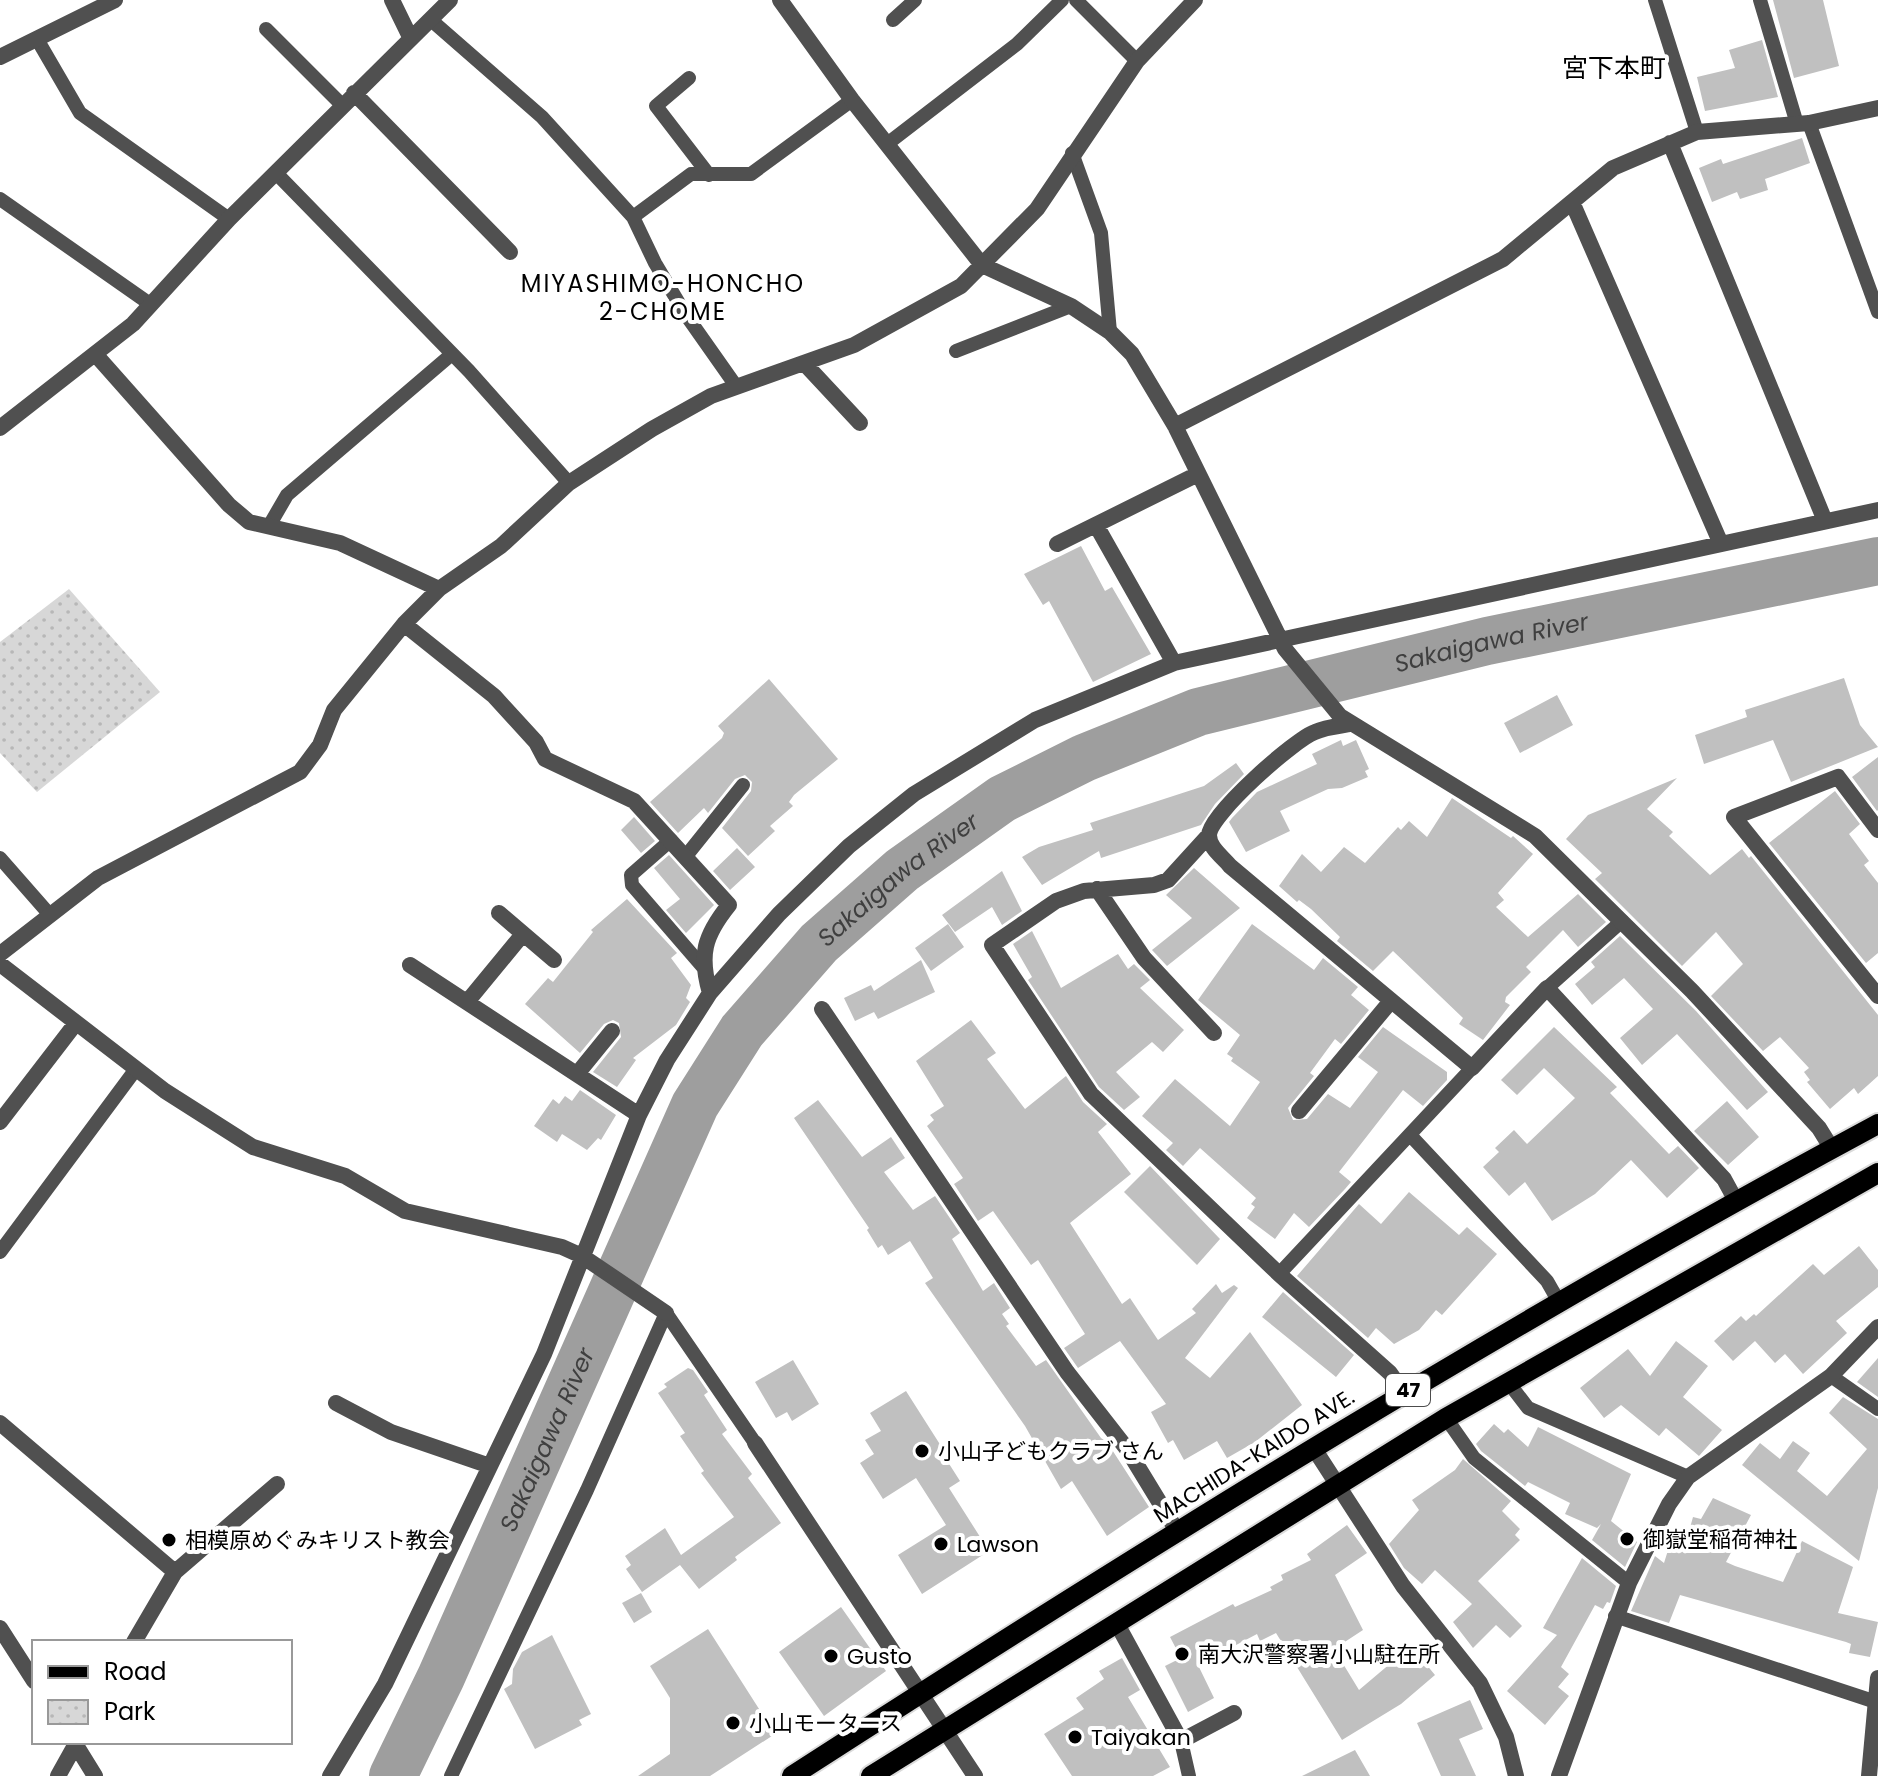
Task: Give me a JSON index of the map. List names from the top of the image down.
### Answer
{
  "streets": {
    "main road": ["47", "MACHIDA-KAIDO AVE."]
  },
  "districts": ["宮下本町", "MIYASHIMO-HONCHO 2-CHOME"],
  "water": ["Sakaigawa River"],
  "places": [
    "小山子どもクラブ さん",
    "御嶽堂稲荷神社",
    "相模原めぐみキリスト教会",
    "Lawson",
    "南大沢警察署小山駐在所",
    "Gusto",
    "小山モータース",
    "Taiyakan"
  ],
  "legend": ["Road", "Park"]
}
